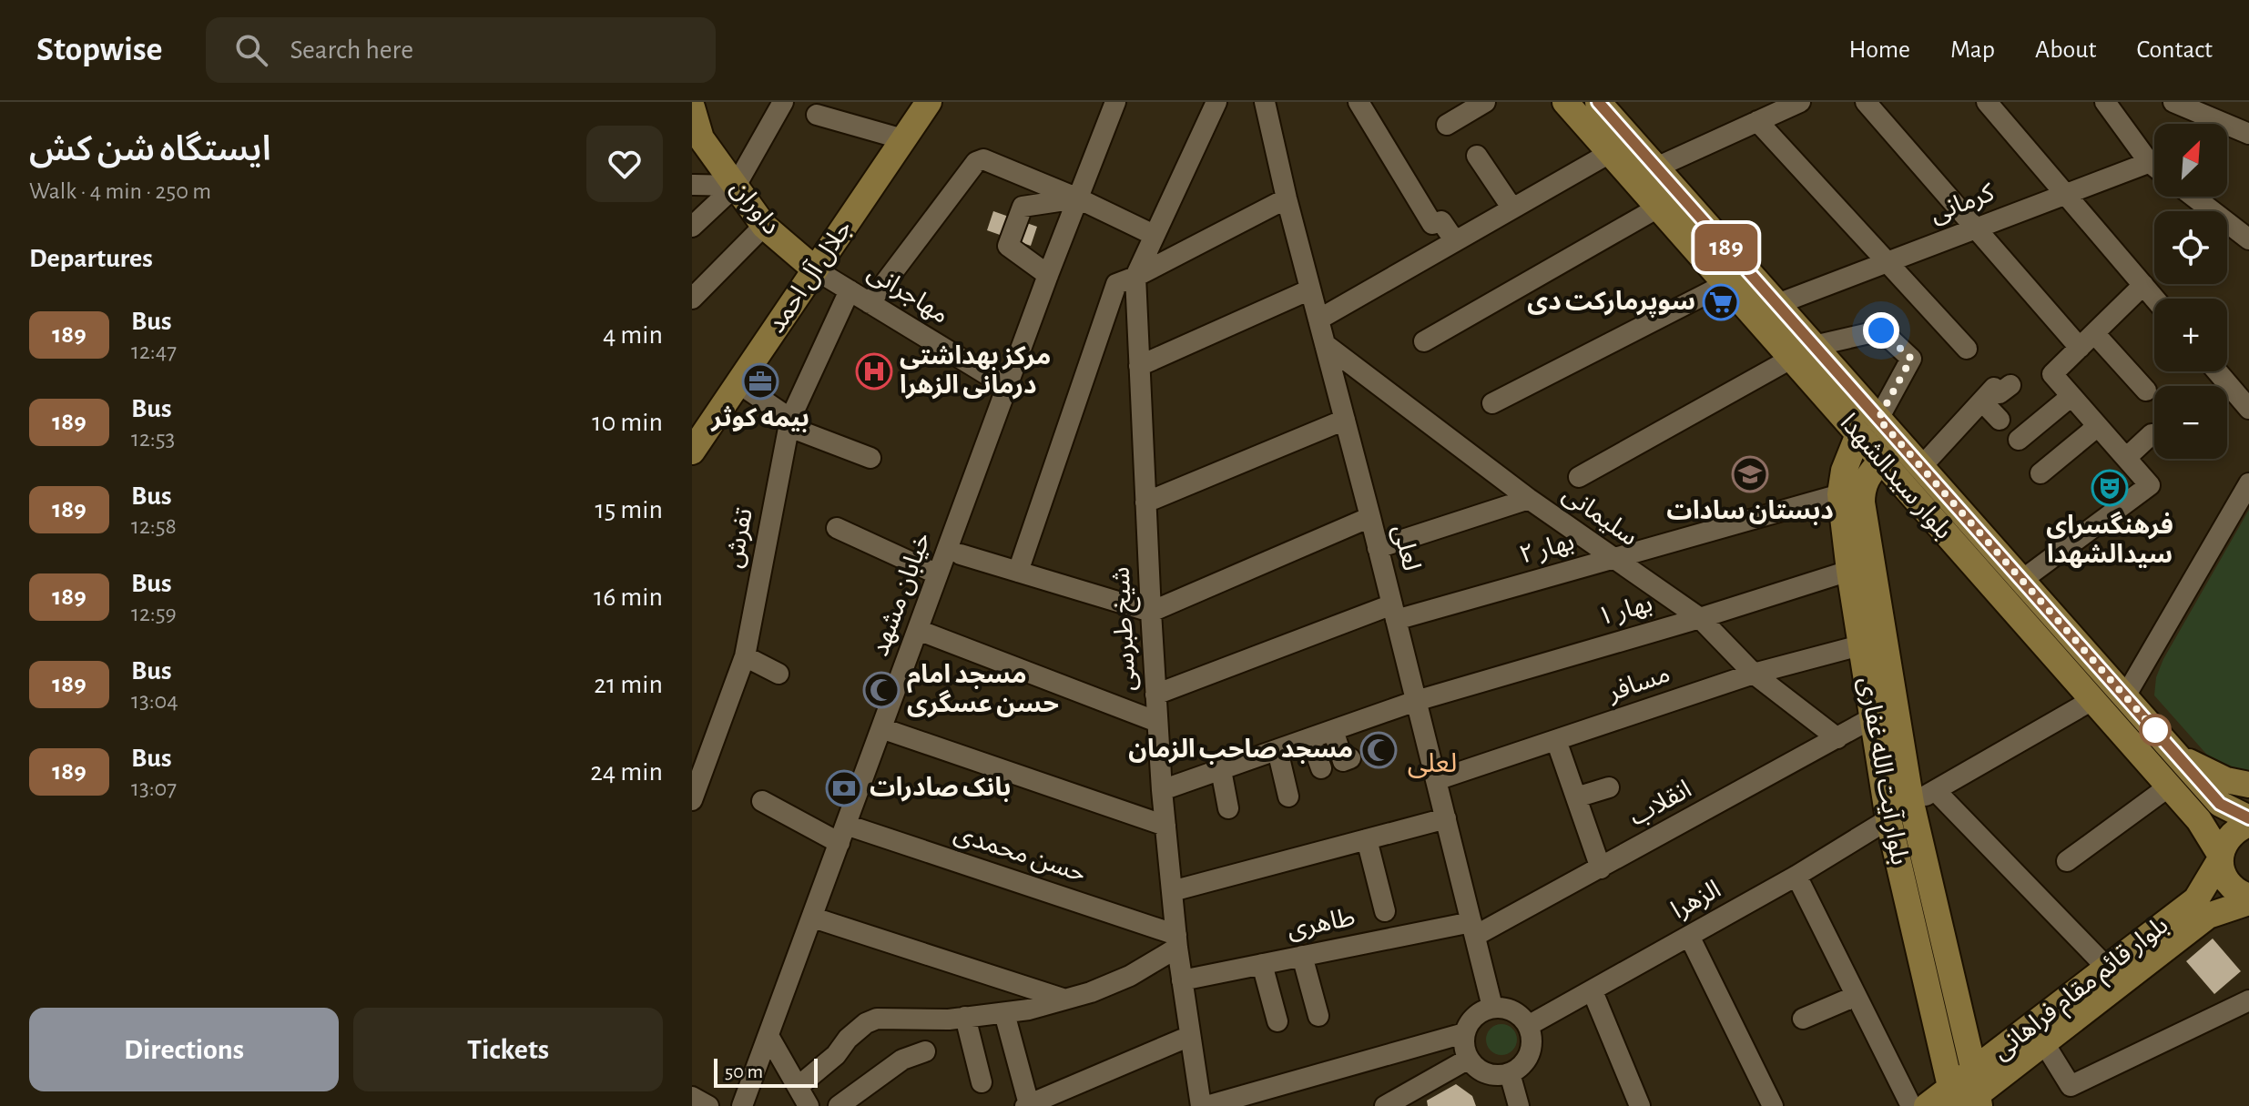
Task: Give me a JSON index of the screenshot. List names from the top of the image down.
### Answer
{
  "streets": {
    "main road": [
      "داوران",
      "جلال آل احمد",
      "بلوار سیدالشهدا",
      "بلوار آیت الله غفاری",
      "بلوار قائم مقام فراهانی"
    ],
    "street": [
      "کرمانی",
      "مهاجرانی",
      "سلیمانی",
      "تفرش",
      "لعلی",
      "بهار ۲",
      "خیابان مشهد",
      "بهار ۱",
      "شیخ طبرسی",
      "مسافر",
      "انقلاب",
      "حسن محمدی",
      "الزهرا",
      "طاهری"
    ]
  },
  "crossings": [
    ["کرمانی", "بلوار سیدالشهدا"],
    ["داوران", "جلال آل احمد"],
    ["داوران", "مهاجرانی"],
    ["جلال آل احمد", "مهاجرانی"],
    ["مهاجرانی", "تفرش"],
    ["مهاجرانی", "خیابان مشهد"],
    ["بلوار سیدالشهدا", "بلوار آیت الله غفاری"],
    ["بلوار سیدالشهدا", "بلوار قائم مقام فراهانی"],
    ["سلیمانی", "لعلی"],
    ["سلیمانی", "بهار ۲"],
    ["سلیمانی", "بهار ۱"],
    ["سلیمانی", "مسافر"],
    ["سلیمانی", "انقلاب"],
    ["لعلی", "بهار ۲"],
    ["لعلی", "بهار ۱"],
    ["لعلی", "مسافر"],
    ["لعلی", "انقلاب"],
    ["لعلی", "الزهرا"],
    ["لعلی", "طاهری"],
    ["بهار ۲", "شیخ طبرسی"],
    ["بهار ۲", "بلوار آیت الله غفاری"],
    ["خیابان مشهد", "حسن محمدی"],
    ["بهار ۱", "شیخ طبرسی"],
    ["بهار ۱", "بلوار آیت الله غفاری"],
    ["شیخ طبرسی", "حسن محمدی"],
    ["شیخ طبرسی", "طاهری"],
    ["مسافر", "بلوار آیت الله غفاری"],
    ["بلوار آیت الله غفاری", "انقلاب"],
    ["بلوار آیت الله غفاری", "الزهرا"],
    ["بلوار آیت الله غفاری", "بلوار قائم مقام فراهانی"],
    ["انقلاب", "طاهری"]
  ],
  "districts": ["لعلی"],
  "places": {
    "supermarket": ["سوپرمارکت دی"],
    "hospital": ["مرکز بهداشتی درمانی الزهرا"],
    "office": ["بیمه کوثر"],
    "school or university": ["دبستان سادات"],
    "theatre": ["فرهنگسرای سیدالشهدا"],
    "mosque": ["مسجد امام حسن عسگری", "مسجد صاحب الزمان"],
    "bank": ["بانک صادرات"]
  },
  "lines": ["bus line 189"],
  "scale_bar": "50 m",
  "north": "top right",
  "page": {
    "header": "Stopwise",
    "search": "Search here",
    "nav": [
      "Home",
      "Map",
      "About",
      "Contact"
    ],
    "heading": [
      ["ایستگاه شن کش", "Walk · 4 min · 250 m"],
      "Departures"
    ],
    "on_map": "189",
    "map_buttons": ["+", "−"],
    "list": [
      {
        "mark": "189",
        "name": "Bus",
        "note": "12:47",
        "value": "4 min"
      },
      {
        "mark": "189",
        "name": "Bus",
        "note": "12:53",
        "value": "10 min"
      },
      {
        "mark": "189",
        "name": "Bus",
        "note": "12:58",
        "value": "15 min"
      },
      {
        "mark": "189",
        "name": "Bus",
        "note": "12:59",
        "value": "16 min"
      },
      {
        "mark": "189",
        "name": "Bus",
        "note": "13:04",
        "value": "21 min"
      },
      {
        "mark": "189",
        "name": "Bus",
        "note": "13:07",
        "value": "24 min"
      }
    ],
    "buttons": ["Directions", "Tickets"],
    "scale": "50 m"
  }
}
